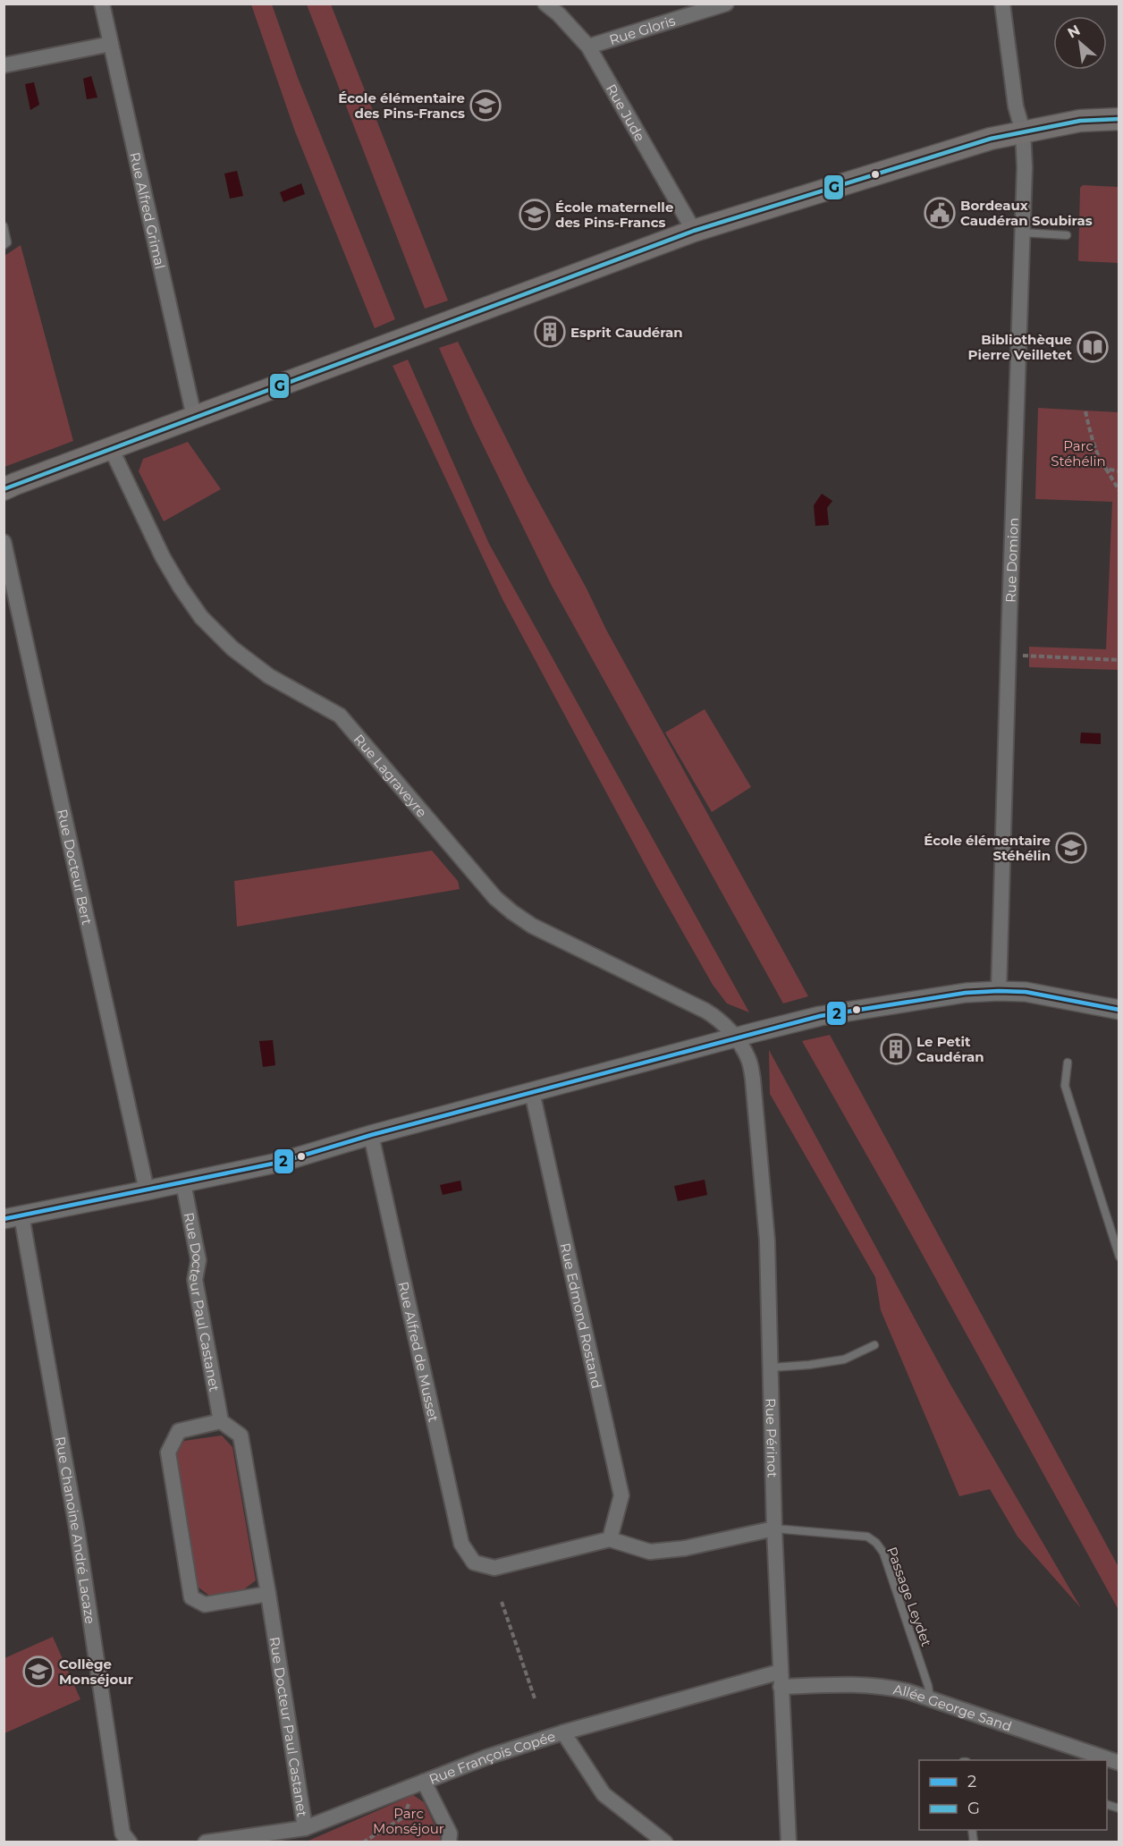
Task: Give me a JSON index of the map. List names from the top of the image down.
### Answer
{
  "streets": {
    "street": [
      "Rue Gloris",
      "Rue Jude",
      "Rue Alfred Grimal",
      "Rue Domion",
      "Rue Lagraveyre",
      "Rue Docteur Bert",
      "Rue Docteur Paul Castanet",
      "Rue Edmond Rostand",
      "Rue Alfred de Musset",
      "Rue Périnot",
      "Rue Chanoine André Lacaze",
      "Allée George Sand",
      "Rue François Copée"
    ],
    "lane": ["Passage Leydet"]
  },
  "crossings": [
    ["Rue Gloris", "Rue Jude"],
    ["Rue Lagraveyre", "Rue Périnot"],
    ["Rue Docteur Paul Castanet", "Rue François Copée"],
    ["Rue Edmond Rostand", "Rue Alfred de Musset"],
    ["Rue Périnot", "Passage Leydet"],
    ["Rue Périnot", "Allée George Sand"],
    ["Rue Périnot", "Rue François Copée"],
    ["Passage Leydet", "Allée George Sand"]
  ],
  "parks": ["Parc Stéhélin", "Parc Monséjour"],
  "places": {
    "school or university": [
      "École élémentaire des Pins-Francs",
      "École maternelle des Pins-Francs",
      "École élémentaire Stéhélin",
      "Collège Monséjour"
    ],
    "public building": ["Bordeaux Caudéran Soubiras"],
    "building": ["Esprit Caudéran", "Le Petit Caudéran"],
    "library": ["Bibliothèque Pierre Veilletet"]
  },
  "lines": ["transit line G", "transit line 2"],
  "legend": ["2", "G"],
  "north": "top left"
}
